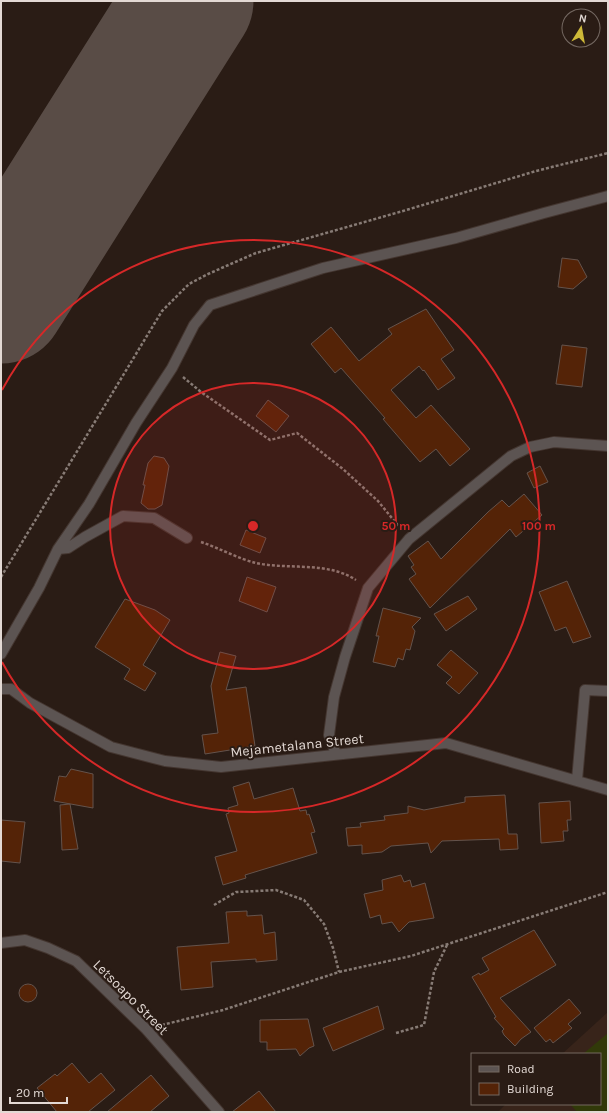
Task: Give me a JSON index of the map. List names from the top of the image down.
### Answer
{
  "streets": {
    "street": ["Mejametalana Street", "Letsoapo Street"]
  },
  "legend": ["Road", "Building"],
  "scale_bar": "20 m",
  "north": "top",
  "rings": ["50 m", "100 m"]
}
